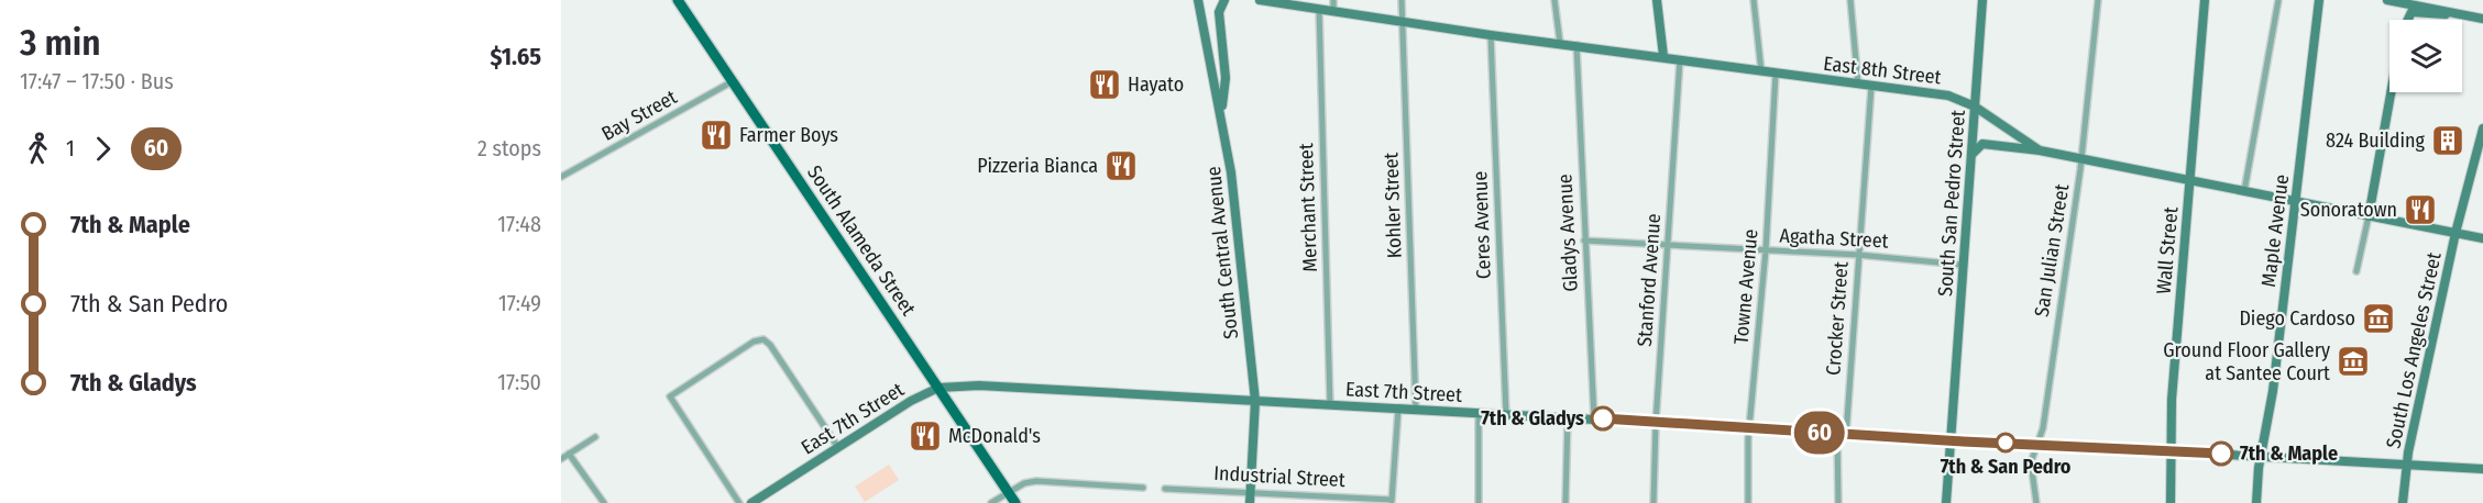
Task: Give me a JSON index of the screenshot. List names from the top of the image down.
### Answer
{
  "streets": {
    "main road": [
      "East 8th Street",
      "South San Pedro Street",
      "Maple Avenue",
      "South Alameda Street",
      "Wall Street",
      "South Central Avenue",
      "South Los Angeles Street",
      "East 7th Street"
    ],
    "street": [
      "Bay Street",
      "Kohler Street",
      "Merchant Street",
      "Ceres Avenue",
      "Gladys Avenue",
      "Agatha Street",
      "San Julian Street",
      "Stanford Avenue",
      "Towne Avenue",
      "Crocker Street",
      "Industrial Street"
    ]
  },
  "crossings": [
    ["East 8th Street", "South San Pedro Street"],
    ["East 8th Street", "Kohler Street"],
    ["East 8th Street", "Merchant Street"],
    ["East 8th Street", "Ceres Avenue"],
    ["East 8th Street", "Maple Avenue"],
    ["East 8th Street", "Gladys Avenue"],
    ["East 8th Street", "San Julian Street"],
    ["East 8th Street", "Wall Street"],
    ["East 8th Street", "Stanford Avenue"],
    ["East 8th Street", "Towne Avenue"],
    ["East 8th Street", "Crocker Street"],
    ["East 8th Street", "South Los Angeles Street"],
    ["Bay Street", "South Alameda Street"],
    ["South San Pedro Street", "Agatha Street"],
    ["South San Pedro Street", "East 7th Street"],
    ["Kohler Street", "East 7th Street"],
    ["Merchant Street", "East 7th Street"],
    ["Ceres Avenue", "East 7th Street"],
    ["Maple Avenue", "East 7th Street"],
    ["Gladys Avenue", "Agatha Street"],
    ["Gladys Avenue", "East 7th Street"],
    ["Agatha Street", "Stanford Avenue"],
    ["Agatha Street", "Towne Avenue"],
    ["Agatha Street", "Crocker Street"],
    ["South Alameda Street", "East 7th Street"],
    ["San Julian Street", "East 7th Street"],
    ["Wall Street", "East 7th Street"],
    ["South Central Avenue", "East 7th Street"],
    ["South Central Avenue", "Industrial Street"],
    ["Stanford Avenue", "East 7th Street"],
    ["Towne Avenue", "East 7th Street"],
    ["Crocker Street", "East 7th Street"],
    ["South Los Angeles Street", "East 7th Street"]
  ],
  "places": {
    "restaurant": [
      "Hayato",
      "Farmer Boys",
      "Pizzeria Bianca",
      "Sonoratown",
      "McDonald's"
    ],
    "building": ["824 Building"],
    "museum": ["Diego Cardoso", "Ground Floor Gallery at Santee Court"],
    "other": ["7th & Gladys", "7th & San Pedro", "7th & Maple"]
  },
  "lines": ["bus line 60"],
  "page": {
    "heading": ["3 min", "17:47 – 17:50 · Bus", "$1.65"],
    "on_map": "60",
    "legs": ["1", "60", "2 stops"],
    "list": [
      {
        "name": "7th & Maple",
        "value": "17:48"
      },
      {
        "name": "7th & San Pedro",
        "value": "17:49"
      },
      {
        "name": "7th & Gladys",
        "value": "17:50"
      }
    ]
  }
}
